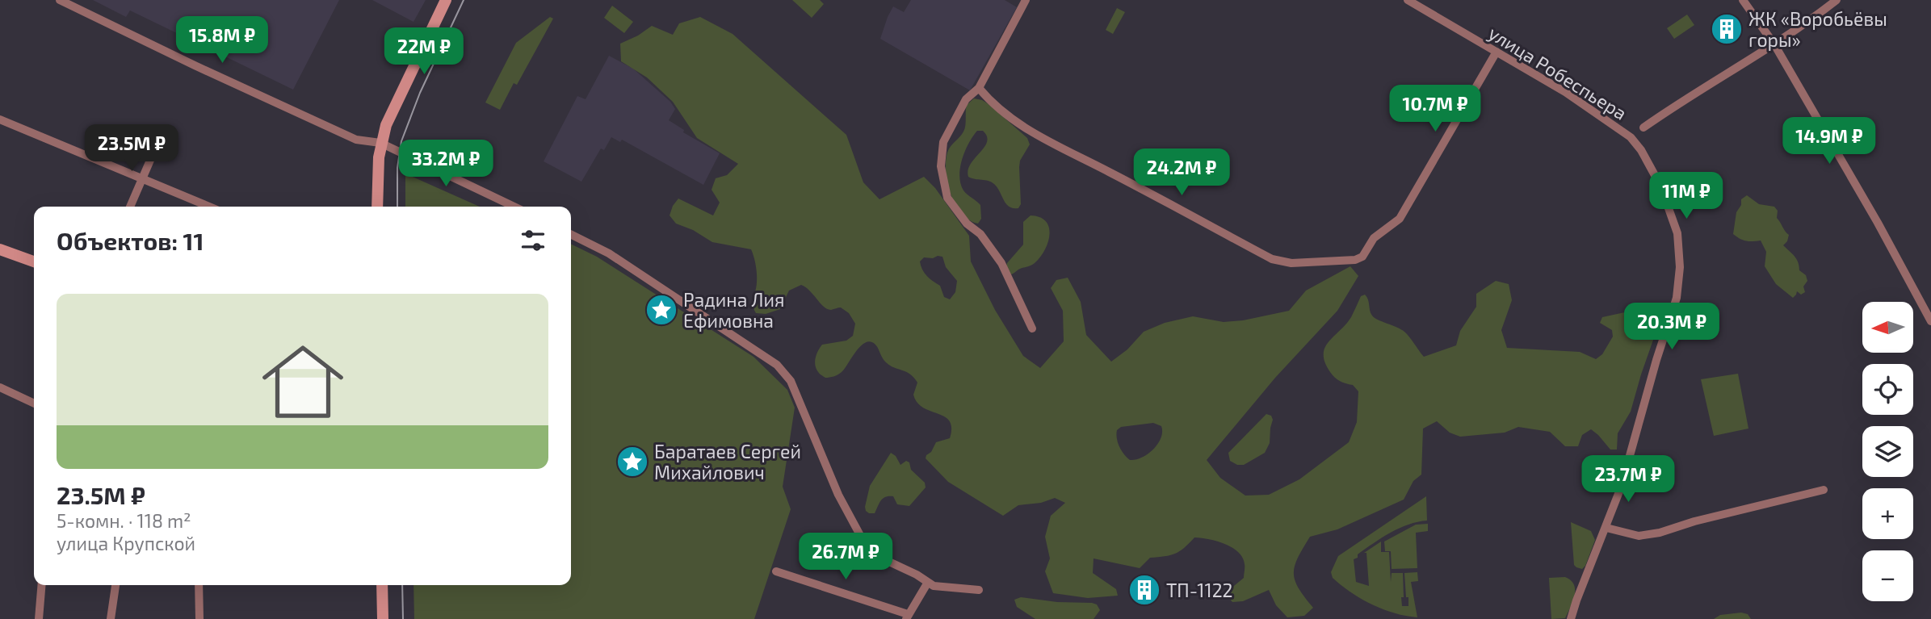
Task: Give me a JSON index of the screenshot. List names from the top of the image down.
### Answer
{
  "streets": {
    "street": ["улица Робеспьера"]
  },
  "places": {
    "building": ["ЖК «Воробьёвы горы»", "ТП-1122"],
    "place": ["Радина Лия Ефимовна", "Баратаев Сергей Михайлович"]
  },
  "north": "left",
  "page": {
    "price": [
      "15.8M ₽",
      "22M ₽",
      "10.7M ₽",
      "14.9M ₽",
      "23.5M ₽",
      "33.2M ₽",
      "24.2M ₽",
      "11M ₽",
      "20.3M ₽",
      "23.7M ₽",
      "26.7M ₽"
    ],
    "heading": "Объектов: 11",
    "list": [
      {
        "name": "23.5M ₽",
        "note": "5-комн. · 118 m² · улица Крупской"
      }
    ],
    "map_buttons": ["+", "−"]
  }
}
